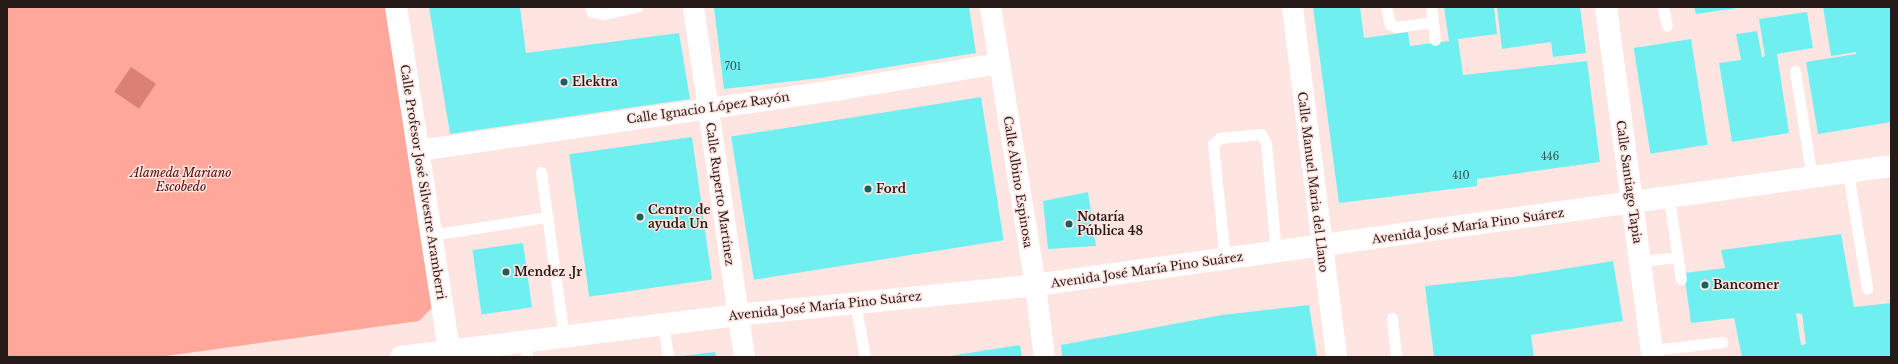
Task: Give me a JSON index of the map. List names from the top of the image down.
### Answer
{
  "streets": {
    "main road": ["Calle Profesor José Silvestre Aramberri", "Calle Santiago Tapia", "Avenida José María Pino Suárez"],
    "street": [
      "Calle Ignacio López Rayón",
      "Calle Albino Espinosa",
      "Calle Manuel Maria del Llano",
      "Calle Ruperto Martínez"
    ]
  },
  "crossings": [
    ["Calle Ignacio López Rayón", "Calle Profesor José Silvestre Aramberri"],
    ["Calle Ignacio López Rayón", "Calle Albino Espinosa"],
    ["Calle Ignacio López Rayón", "Calle Ruperto Martínez"],
    ["Calle Profesor José Silvestre Aramberri", "Avenida José María Pino Suárez"],
    ["Calle Albino Espinosa", "Avenida José María Pino Suárez"],
    ["Calle Manuel Maria del Llano", "Avenida José María Pino Suárez"],
    ["Calle Santiago Tapia", "Avenida José María Pino Suárez"],
    ["Calle Ruperto Martínez", "Avenida José María Pino Suárez"]
  ],
  "parks": ["Alameda Mariano Escobedo"],
  "places": [
    "Elektra",
    "Ford",
    "Centro de ayuda Un",
    "Notaría Pública 48",
    "Mendez .Jr",
    "Bancomer"
  ],
  "house_numbers": ["701", "446", "410"]
}
